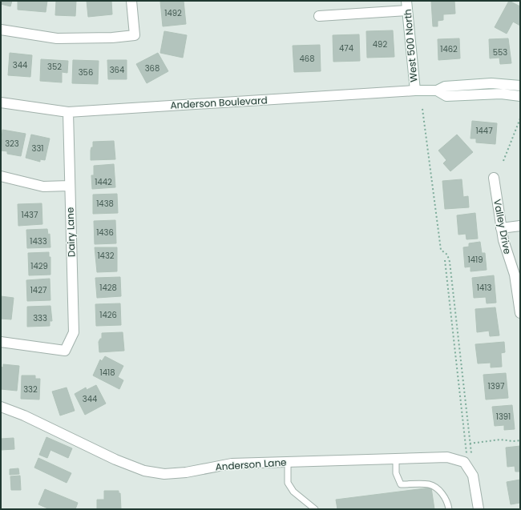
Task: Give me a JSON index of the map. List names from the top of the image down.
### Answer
{
  "streets": {
    "street": [
      "West 500 North",
      "Anderson Boulevard",
      "Valley Drive",
      "Dairy Lane",
      "Anderson Lane"
    ]
  },
  "crossings": [
    ["West 500 North", "Anderson Boulevard"],
    ["Anderson Boulevard", "Dairy Lane"]
  ],
  "house_numbers": [
    "1492",
    "492",
    "474",
    "1462",
    "553",
    "468",
    "344",
    "352",
    "368",
    "364",
    "356",
    "1447",
    "323",
    "331",
    "1442",
    "1438",
    "1437",
    "1436",
    "1433",
    "1432",
    "1419",
    "1429",
    "1428",
    "1413",
    "1427",
    "1426",
    "333",
    "1418",
    "1397",
    "332",
    "344",
    "1391"
  ]
}
